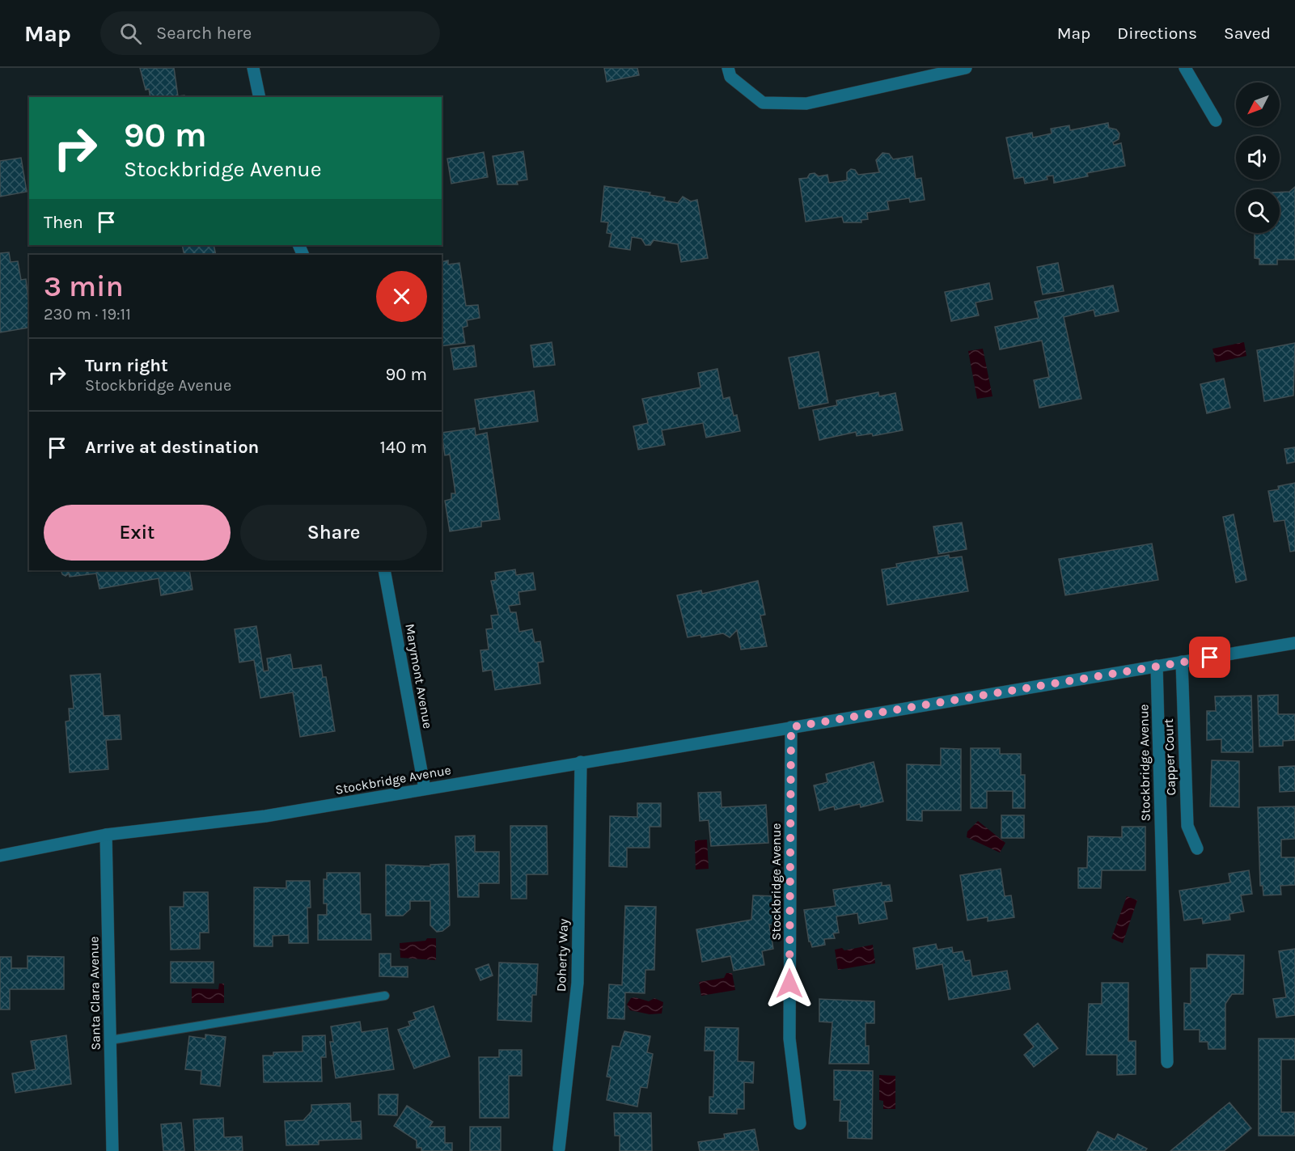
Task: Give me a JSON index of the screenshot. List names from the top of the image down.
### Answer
{
  "streets": {
    "street": [
      "Marymont Avenue",
      "Capper Court",
      "Stockbridge Avenue",
      "Doherty Way",
      "Santa Clara Avenue"
    ]
  },
  "crossings": [
    ["Marymont Avenue", "Stockbridge Avenue"],
    ["Capper Court", "Stockbridge Avenue"],
    ["Stockbridge Avenue", "Doherty Way"],
    ["Stockbridge Avenue", "Santa Clara Avenue"]
  ],
  "north": "bottom left",
  "page": {
    "header": "Map",
    "search": "Search here",
    "nav": ["Map", "Directions", "Saved"],
    "turn": ["90 m", "Stockbridge Avenue"],
    "then": "Then",
    "heading": ["3 min", "230 m · 19:11"],
    "list": [
      {
        "name": "Turn right",
        "note": "Stockbridge Avenue",
        "value": "90 m"
      },
      {
        "name": "Arrive at destination",
        "value": "140 m"
      }
    ],
    "buttons": ["Exit", "Share"]
  }
}
